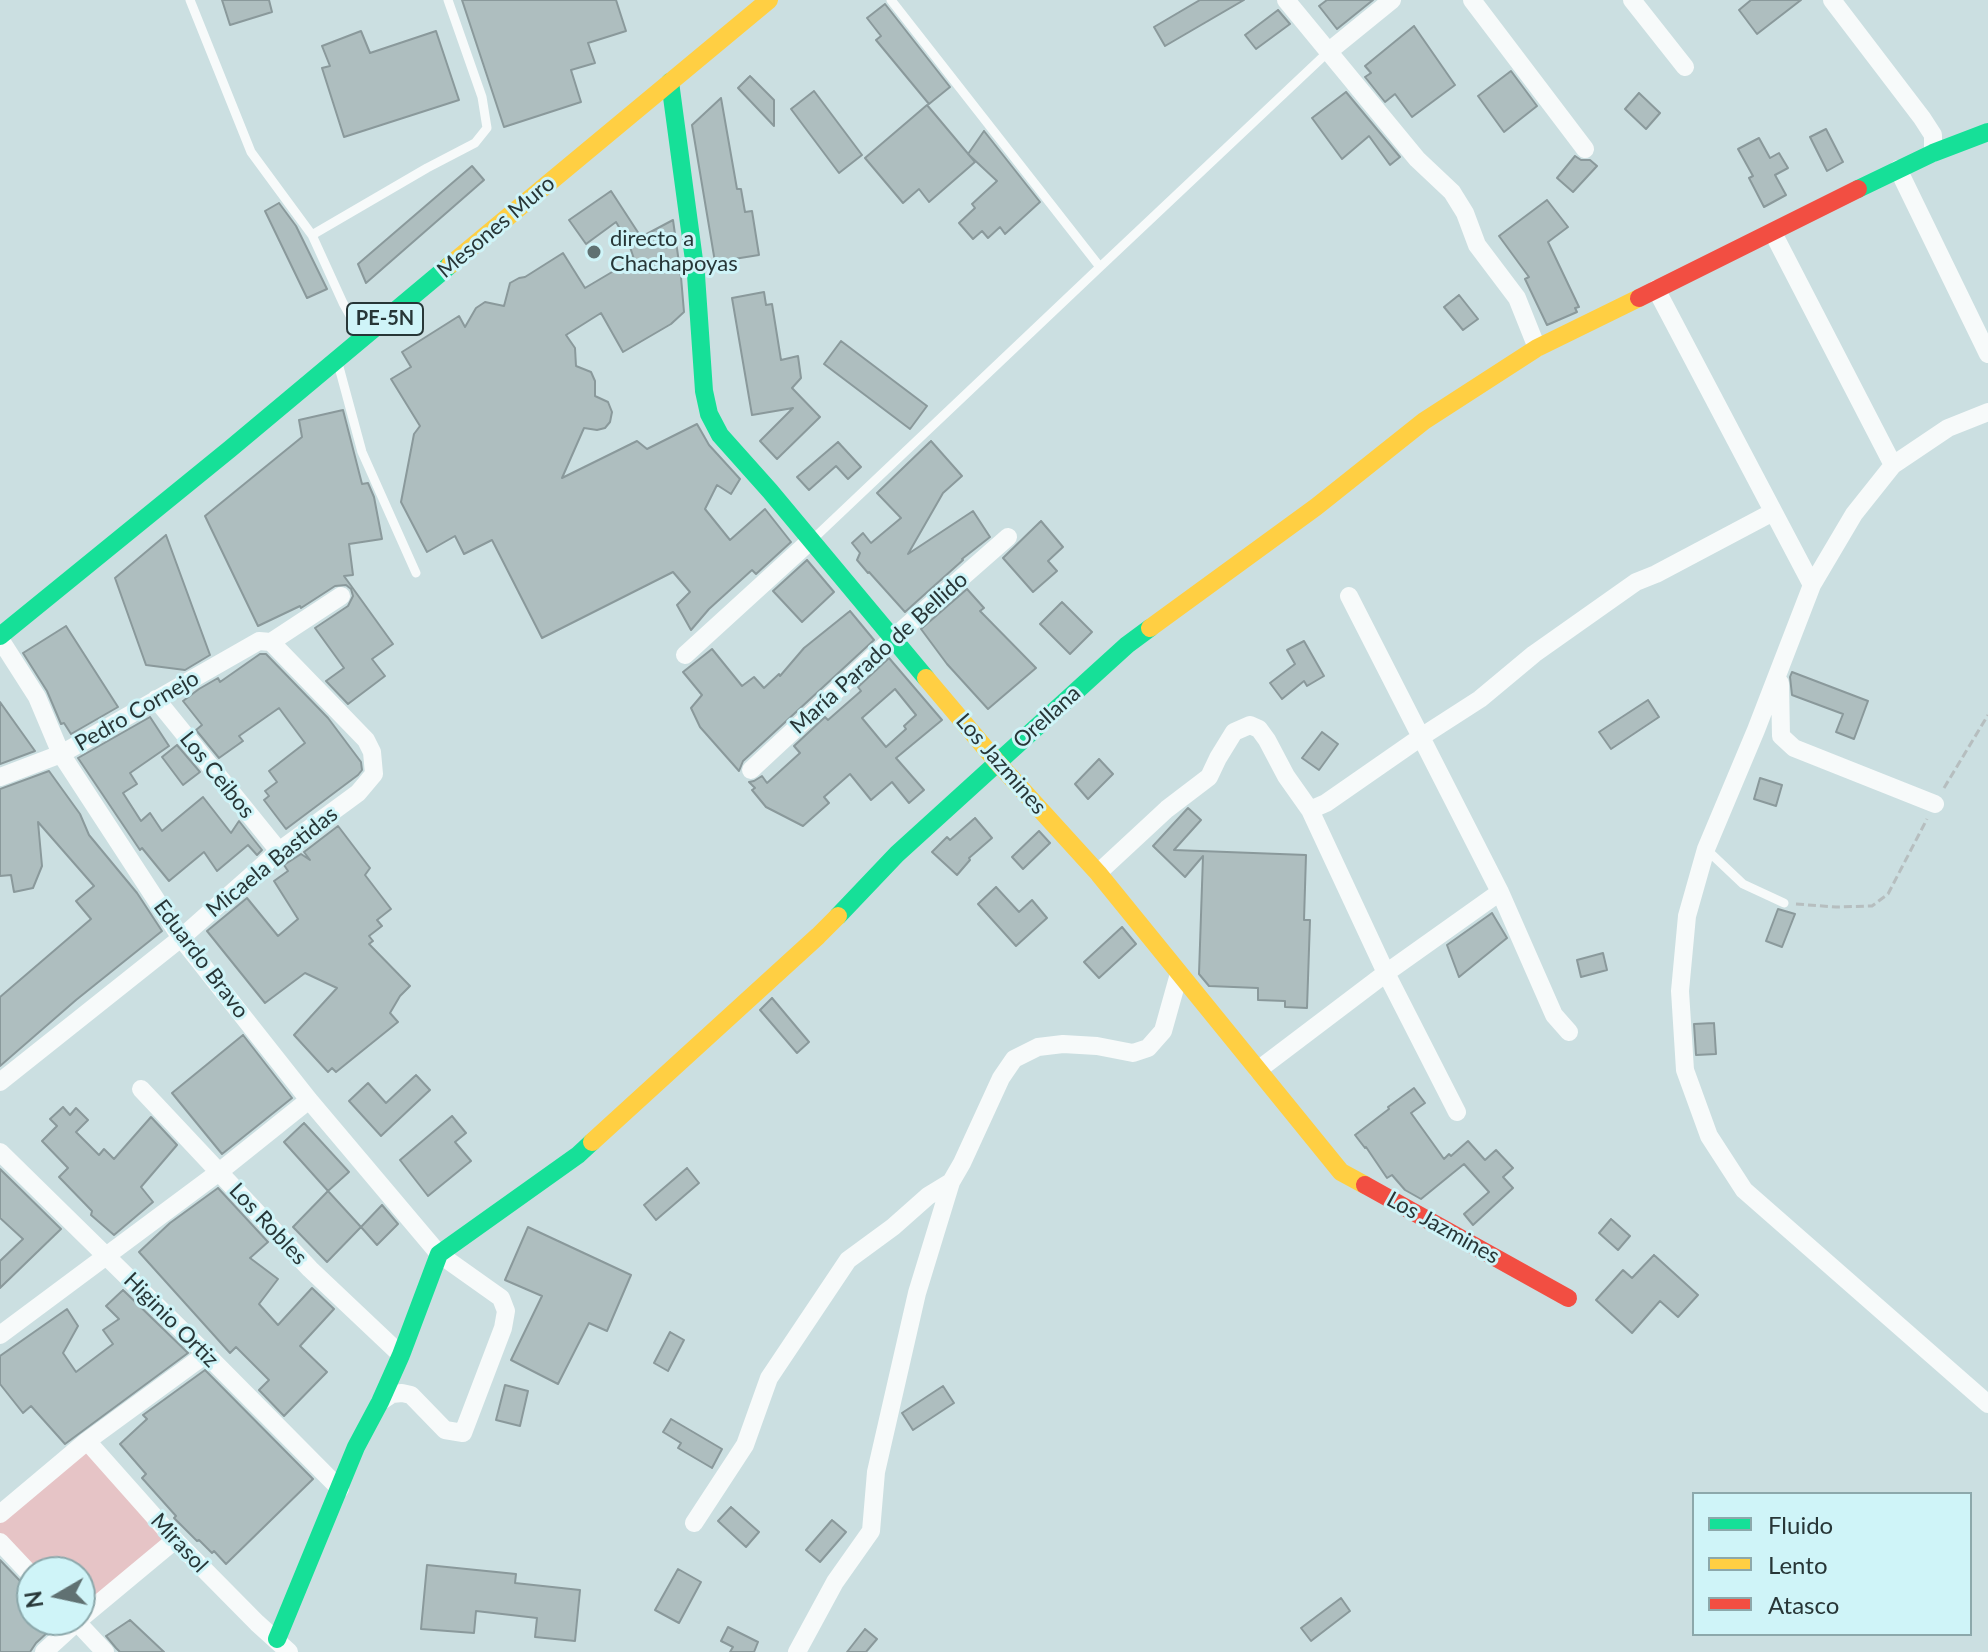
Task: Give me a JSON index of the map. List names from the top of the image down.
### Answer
{
  "streets": {
    "main road": [
      "Mesones Muro",
      "PE-5N",
      "Orellana",
      "Los Jazmines"
    ],
    "street": [
      "María Parado de Bellido",
      "Pedro Cornejo",
      "Los Ceibos",
      "Micaela Bastidas",
      "Eduardo Bravo",
      "Los Robles",
      "Higinio Ortiz",
      "Mirasol"
    ]
  },
  "crossings": [
    ["Mesones Muro", "Los Jazmines"],
    ["Mesones Muro", "Eduardo Bravo"],
    ["María Parado de Bellido", "Los Jazmines"],
    ["Pedro Cornejo", "Los Ceibos"],
    ["Pedro Cornejo", "Micaela Bastidas"],
    ["Pedro Cornejo", "Eduardo Bravo"],
    ["Orellana", "Los Jazmines"],
    ["Orellana", "Eduardo Bravo"],
    ["Los Ceibos", "Micaela Bastidas"],
    ["Micaela Bastidas", "Eduardo Bravo"]
  ],
  "places": ["directo a Chachapoyas"],
  "legend": ["Fluido", "Lento", "Atasco"],
  "north": "left"
}
